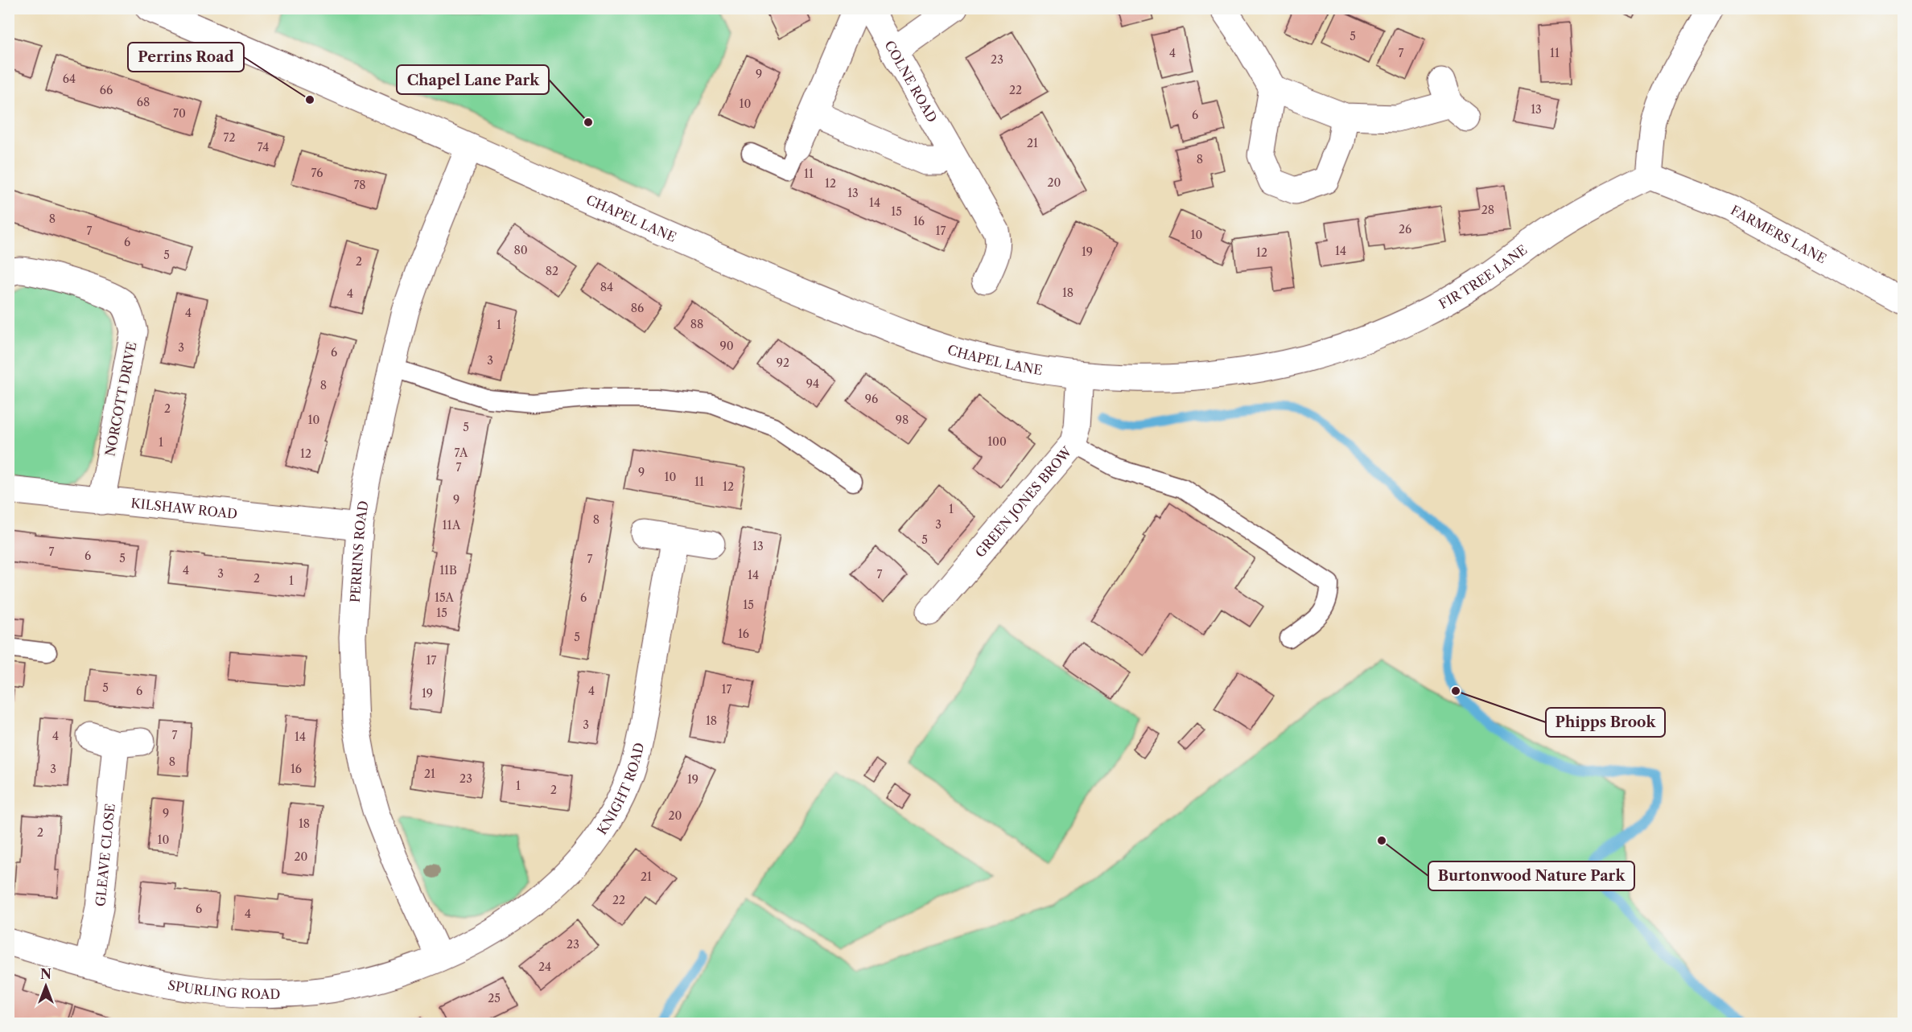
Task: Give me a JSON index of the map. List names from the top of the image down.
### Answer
{
  "streets": {
    "street": [
      "COLNE ROAD",
      "CHAPEL LANE",
      "FARMERS LANE",
      "FIR TREE LANE",
      "NORCOTT DRIVE",
      "GREEN JONES BROW",
      "KILSHAW ROAD",
      "PERRINS ROAD",
      "KNIGHT ROAD",
      "GLEAVE CLOSE",
      "SPURLING ROAD"
    ]
  },
  "crossings": [
    ["CHAPEL LANE", "FIR TREE LANE"],
    ["CHAPEL LANE", "GREEN JONES BROW"],
    ["CHAPEL LANE", "PERRINS ROAD"],
    ["FARMERS LANE", "FIR TREE LANE"],
    ["NORCOTT DRIVE", "KILSHAW ROAD"],
    ["KILSHAW ROAD", "PERRINS ROAD"],
    ["PERRINS ROAD", "KNIGHT ROAD"],
    ["PERRINS ROAD", "SPURLING ROAD"],
    ["KNIGHT ROAD", "SPURLING ROAD"],
    ["GLEAVE CLOSE", "SPURLING ROAD"]
  ],
  "places": [
    "Perrins Road",
    "Chapel Lane Park",
    "Phipps Brook",
    "Burtonwood Nature Park"
  ],
  "house_numbers": [
    "5",
    "4",
    "7",
    "11",
    "23",
    "9",
    "64",
    "66",
    "22",
    "68",
    "10",
    "13",
    "70",
    "6",
    "72",
    "21",
    "74",
    "8",
    "76",
    "11",
    "20",
    "12",
    "78",
    "13",
    "14",
    "28",
    "15",
    "8",
    "16",
    "26",
    "7",
    "17",
    "10",
    "6",
    "80",
    "14",
    "19",
    "12",
    "5",
    "2",
    "82",
    "84",
    "18",
    "4",
    "86",
    "4",
    "88",
    "1",
    "90",
    "3",
    "6",
    "3",
    "92",
    "94",
    "8",
    "96",
    "2",
    "10",
    "98",
    "5",
    "100",
    "1",
    "7A",
    "12",
    "7",
    "9",
    "10",
    "11",
    "12",
    "9",
    "1",
    "8",
    "3",
    "11A",
    "5",
    "13",
    "7",
    "6",
    "5",
    "7",
    "4",
    "11B",
    "3",
    "7",
    "14",
    "2",
    "1",
    "15A",
    "6",
    "15",
    "15",
    "16",
    "5",
    "17",
    "5",
    "17",
    "6",
    "4",
    "19",
    "18",
    "3",
    "7",
    "4",
    "14",
    "8",
    "3",
    "16",
    "21",
    "23",
    "19",
    "1",
    "2",
    "9",
    "20",
    "18",
    "2",
    "10",
    "20",
    "21",
    "22",
    "6",
    "4",
    "23",
    "24",
    "25"
  ],
  "north": "top"
}
